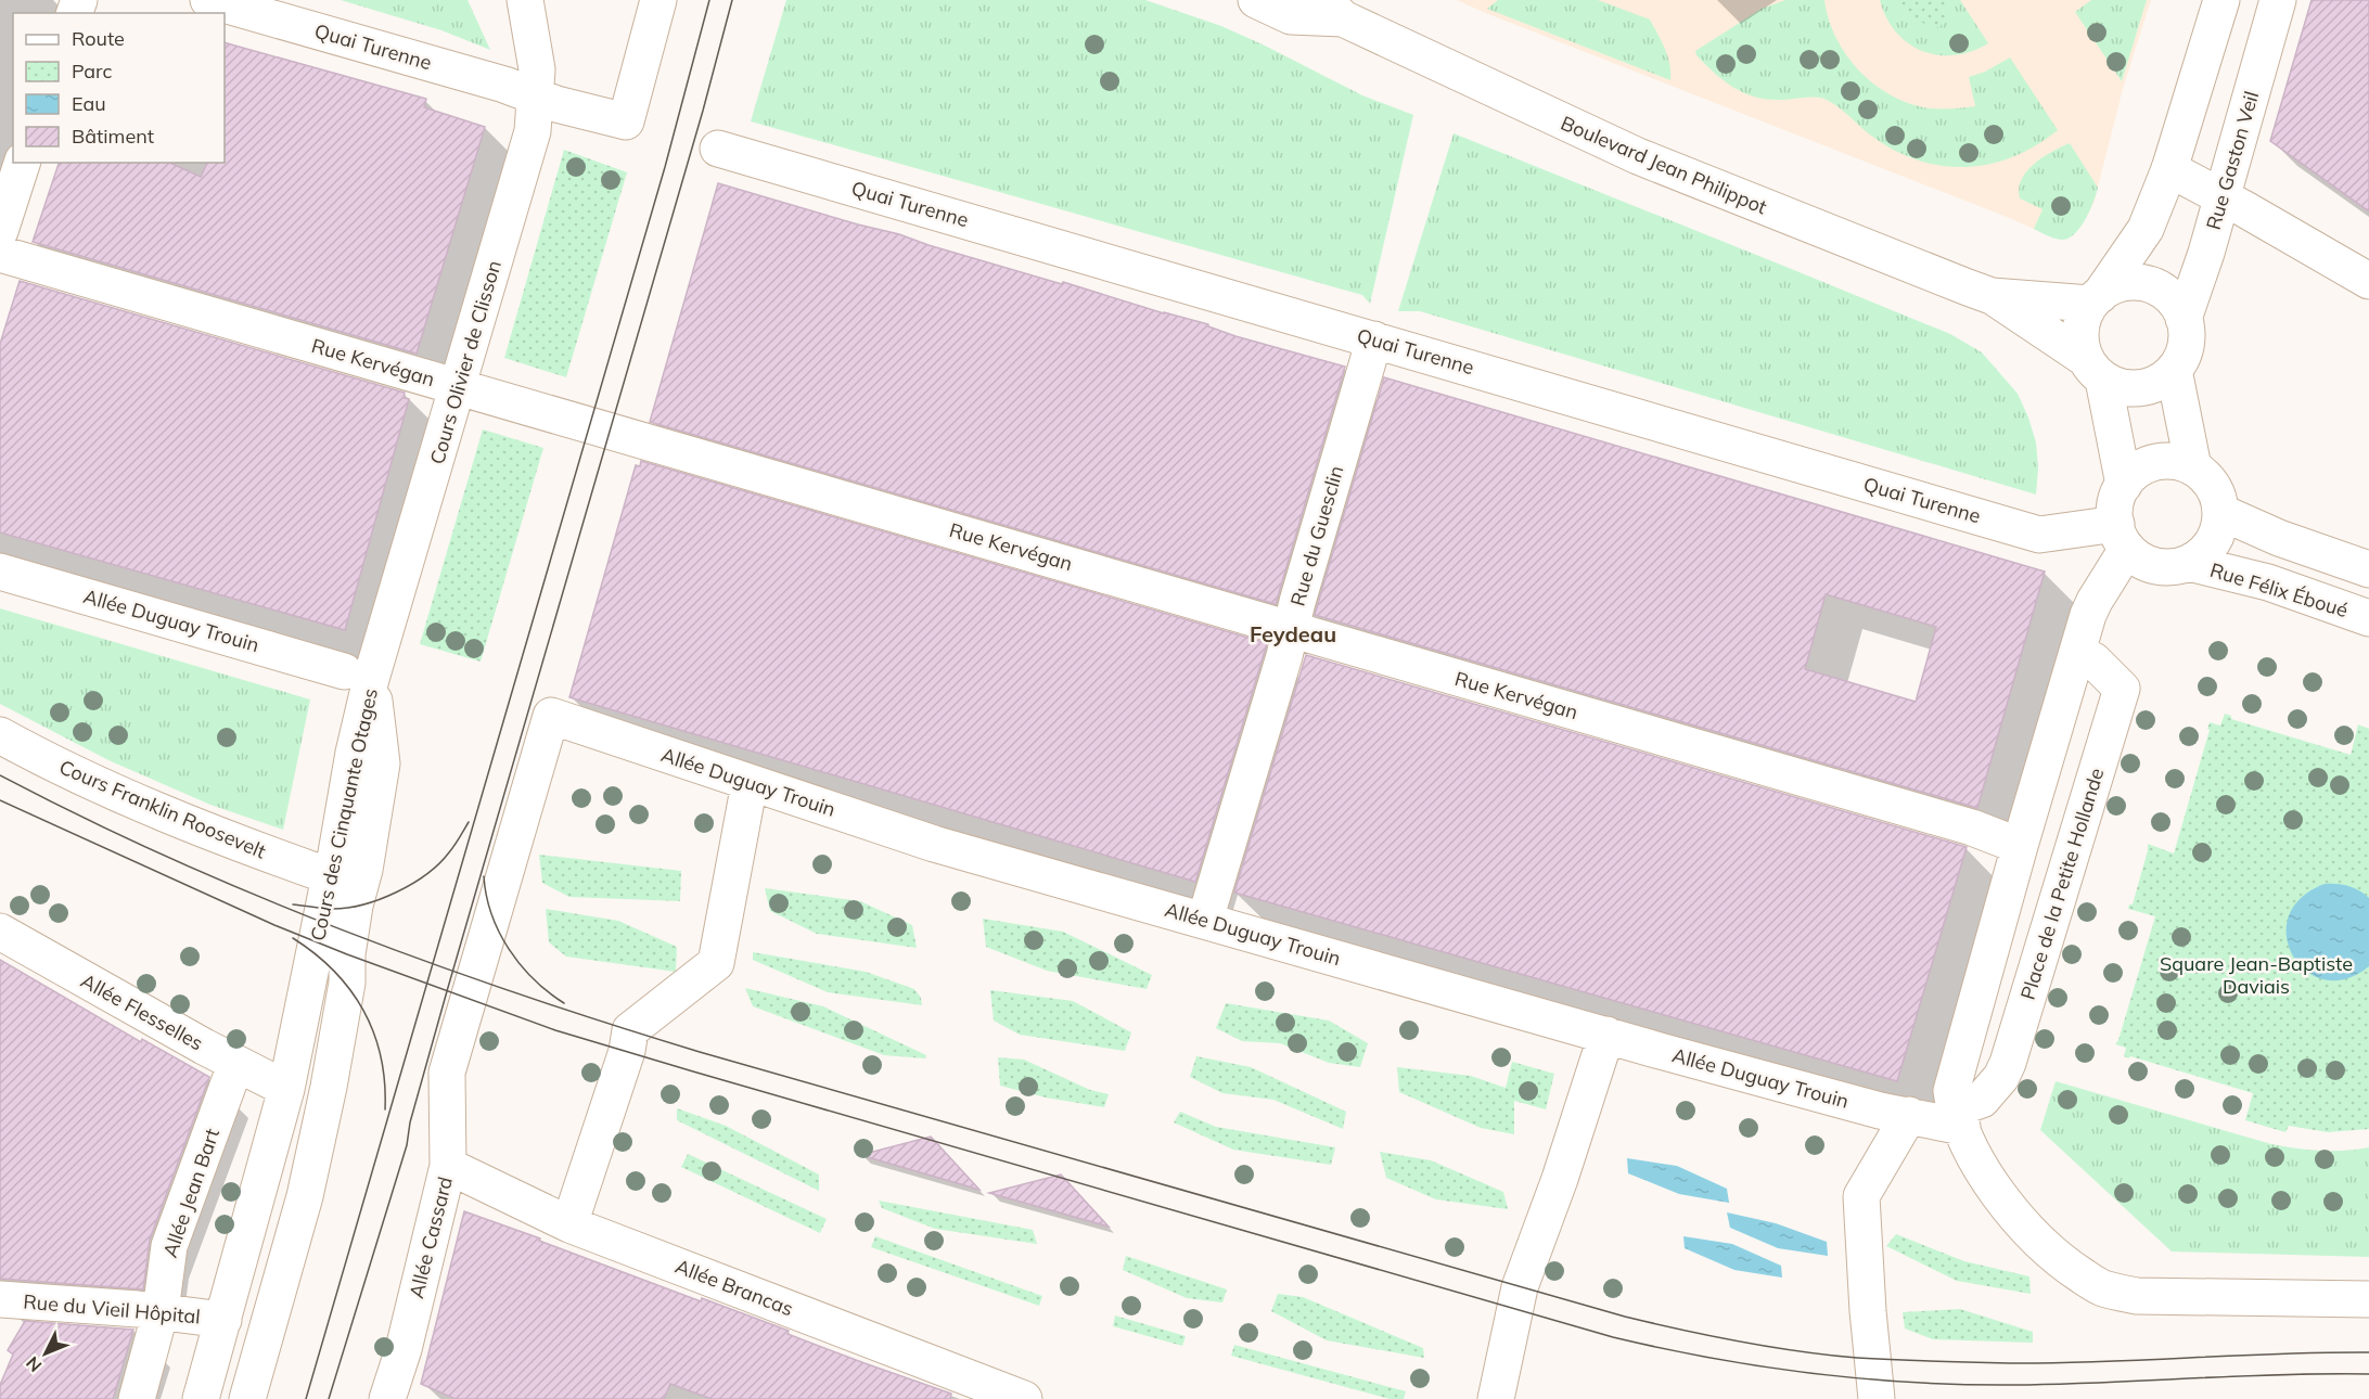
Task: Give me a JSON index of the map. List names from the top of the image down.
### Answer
{
  "streets": {
    "street": [
      "Quai Turenne",
      "Rue Gaston Veil",
      "Boulevard Jean Philippot",
      "Rue Kervégan",
      "Cours Olivier de Clisson",
      "Rue du Guesclin",
      "Rue Félix Éboué",
      "Allée Duguay Trouin",
      "Cours Franklin Roosevelt",
      "Cours des Cinquante Otages",
      "Place de la Petite Hollande",
      "Allée Flesselles",
      "Allée Jean Bart",
      "Allée Cassard",
      "Allée Brancas",
      "Rue du Vieil Hôpital"
    ]
  },
  "crossings": [
    ["Quai Turenne", "Cours Olivier de Clisson"],
    ["Quai Turenne", "Rue du Guesclin"],
    ["Quai Turenne", "Rue Félix Éboué"],
    ["Rue Gaston Veil", "Boulevard Jean Philippot"],
    ["Rue Kervégan", "Cours Olivier de Clisson"],
    ["Rue Kervégan", "Rue du Guesclin"],
    ["Cours Olivier de Clisson", "Allée Duguay Trouin"],
    ["Cours Olivier de Clisson", "Cours des Cinquante Otages"],
    ["Rue du Guesclin", "Allée Duguay Trouin"],
    ["Allée Duguay Trouin", "Cours des Cinquante Otages"],
    ["Allée Duguay Trouin", "Place de la Petite Hollande"],
    ["Allée Duguay Trouin", "Allée Cassard"],
    ["Cours Franklin Roosevelt", "Cours des Cinquante Otages"],
    ["Cours des Cinquante Otages", "Allée Flesselles"],
    ["Cours des Cinquante Otages", "Rue du Vieil Hôpital"],
    ["Allée Flesselles", "Allée Jean Bart"],
    ["Allée Jean Bart", "Rue du Vieil Hôpital"],
    ["Allée Cassard", "Allée Brancas"]
  ],
  "districts": ["Feydeau"],
  "parks": ["Square Jean-Baptiste Daviais"],
  "legend": [
    "Route",
    "Parc",
    "Eau",
    "Bâtiment"
  ],
  "north": "bottom left"
}
